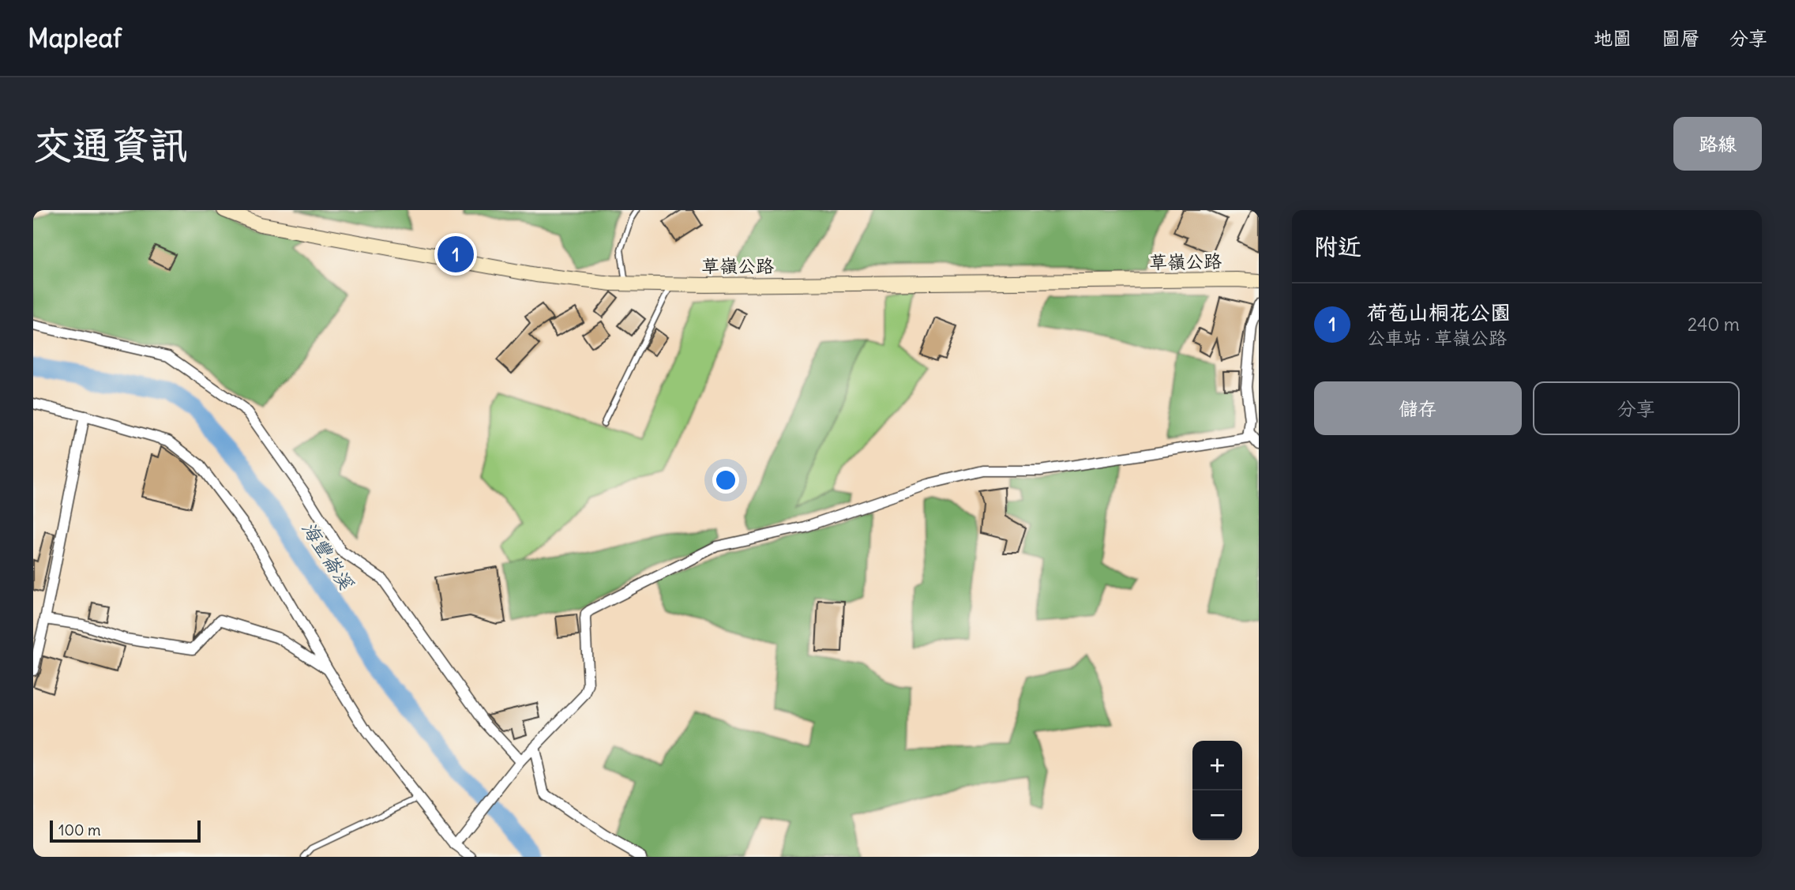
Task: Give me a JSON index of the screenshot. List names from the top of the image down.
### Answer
{
  "streets": {
    "main road": ["草嶺公路"]
  },
  "water": ["海豐崙溪"],
  "scale_bar": "100 m",
  "page": {
    "header": "Mapleaf",
    "nav": ["地圖", "圖層", "分享"],
    "buttons": [
      "路線",
      ["儲存", "分享"]
    ],
    "title": "交通資訊",
    "heading": "附近",
    "pins": "1",
    "list": [
      {
        "mark": "1",
        "name": "荷苞山桐花公園",
        "note": "公車站 · 草嶺公路",
        "value": "240 m"
      }
    ],
    "map_buttons": ["+", "−"],
    "scale": "100 m"
  }
}
